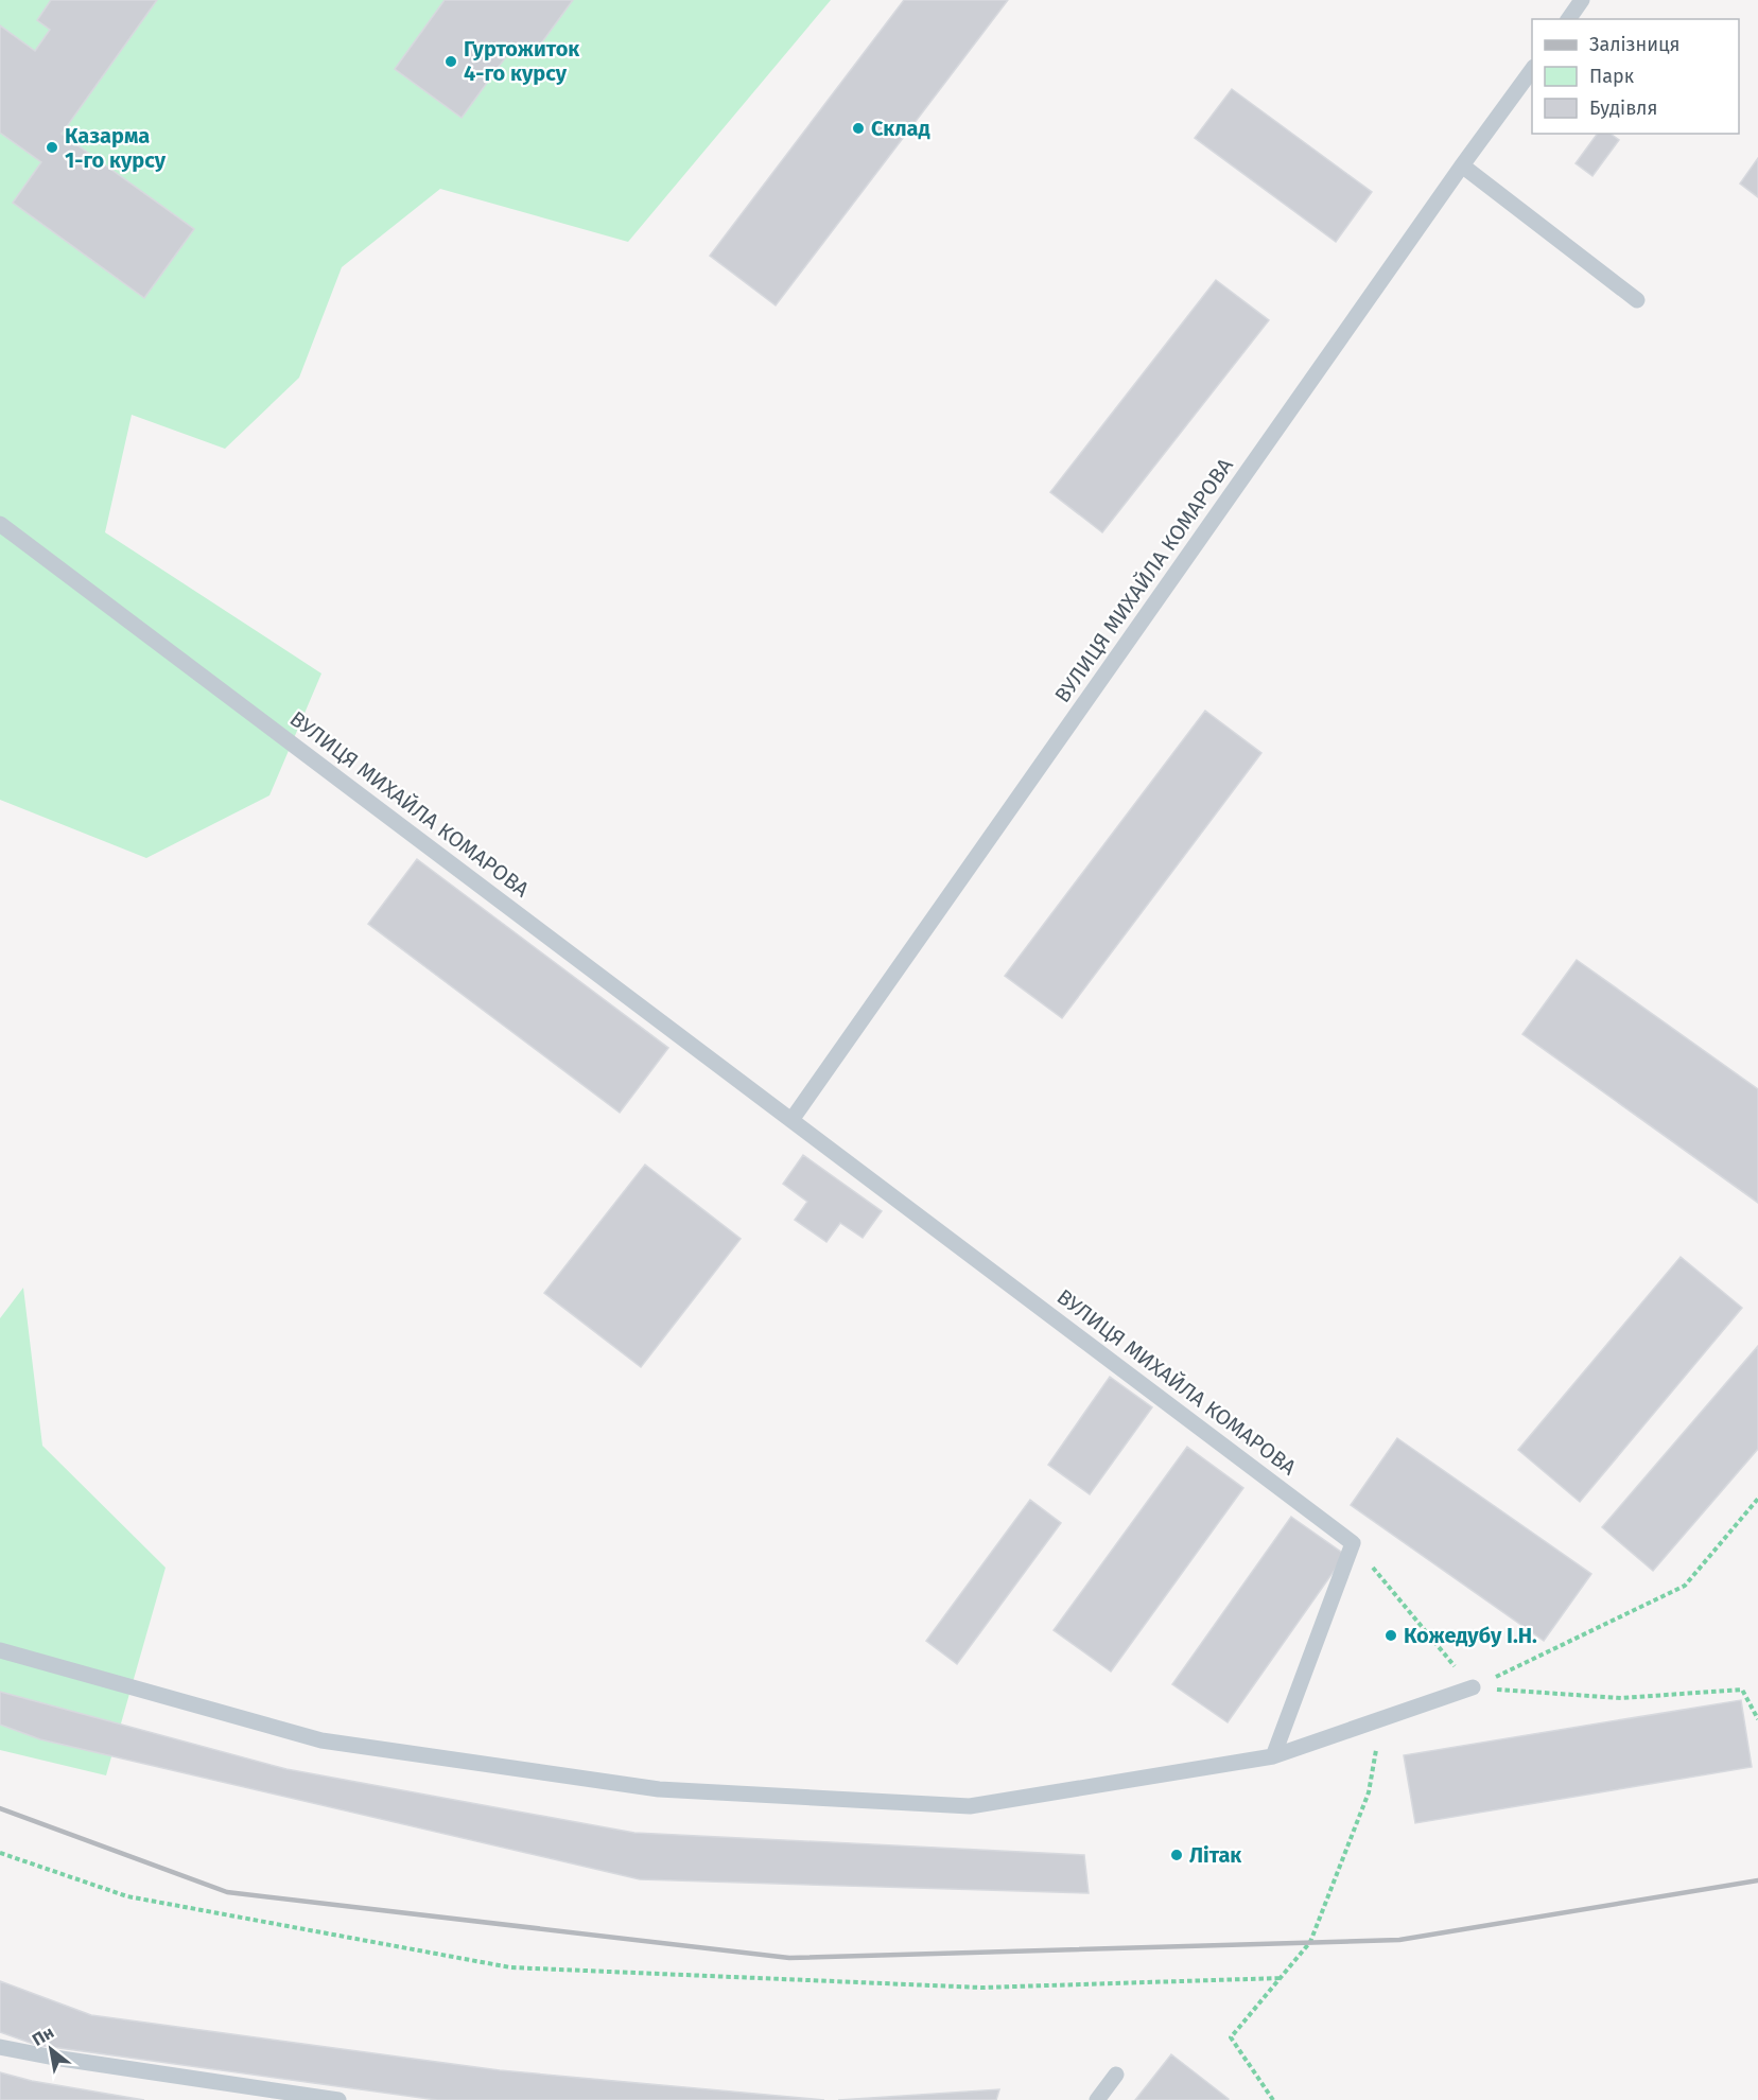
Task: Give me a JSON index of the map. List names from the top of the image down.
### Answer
{
  "streets": {
    "lane": ["ВУЛИЦЯ МИХАЙЛА КОМАРОВА"]
  },
  "places": [
    "Гуртожиток 4-го курсу",
    "Склад",
    "Казарма 1-го курсу",
    "Кожедубу І.Н.",
    "Літак"
  ],
  "legend": ["Залізниця", "Парк", "Будівля"],
  "north": "top left"
}
